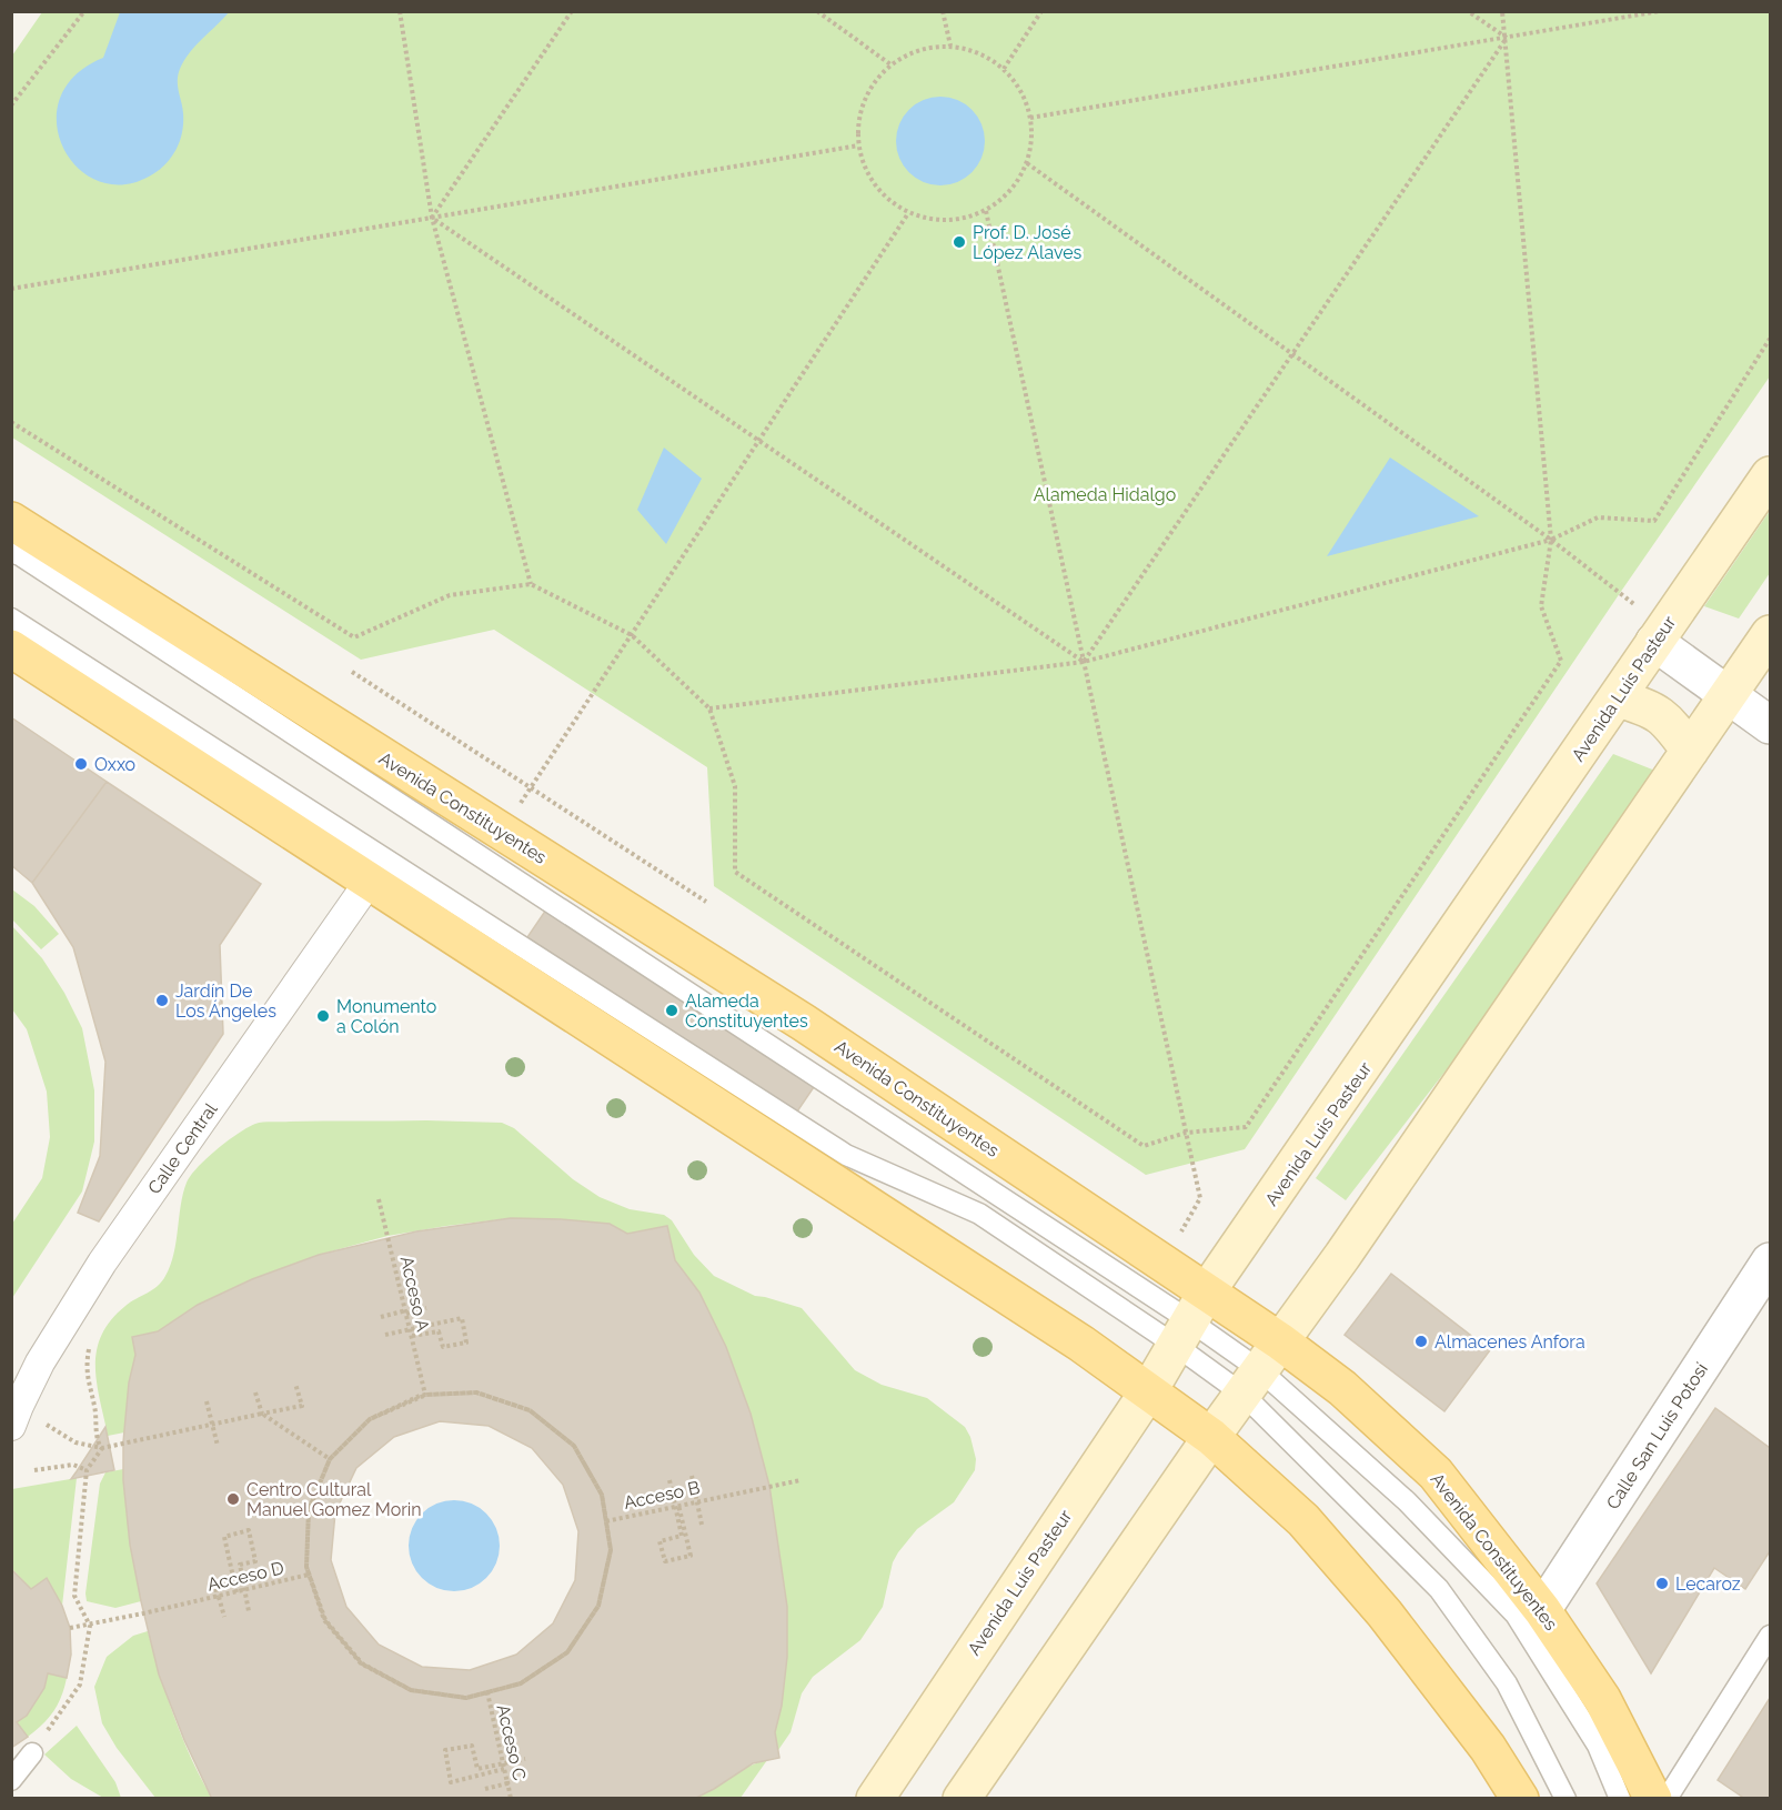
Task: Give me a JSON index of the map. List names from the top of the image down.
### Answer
{
  "streets": {
    "main road": ["Avenida Luis Pasteur", "Avenida Constituyentes"],
    "street": ["Calle Central", "Calle San Luis Potosí"],
    "path": [
      "Acceso A",
      "Acceso B",
      "Acceso D",
      "Acceso C"
    ]
  },
  "crossings": [
    ["Avenida Luis Pasteur", "Avenida Constituyentes"],
    ["Avenida Constituyentes", "Calle San Luis Potosí"]
  ],
  "parks": ["Alameda Hidalgo"],
  "places": [
    "Prof. D. José López Alaves",
    "Oxxo",
    "Jardín De Los Ángeles",
    "Alameda Constituyentes",
    "Monumento a Colón",
    "Almacenes Anfora",
    "Centro Cultural Manuel Gomez Morin",
    "Lecaroz"
  ]
}
